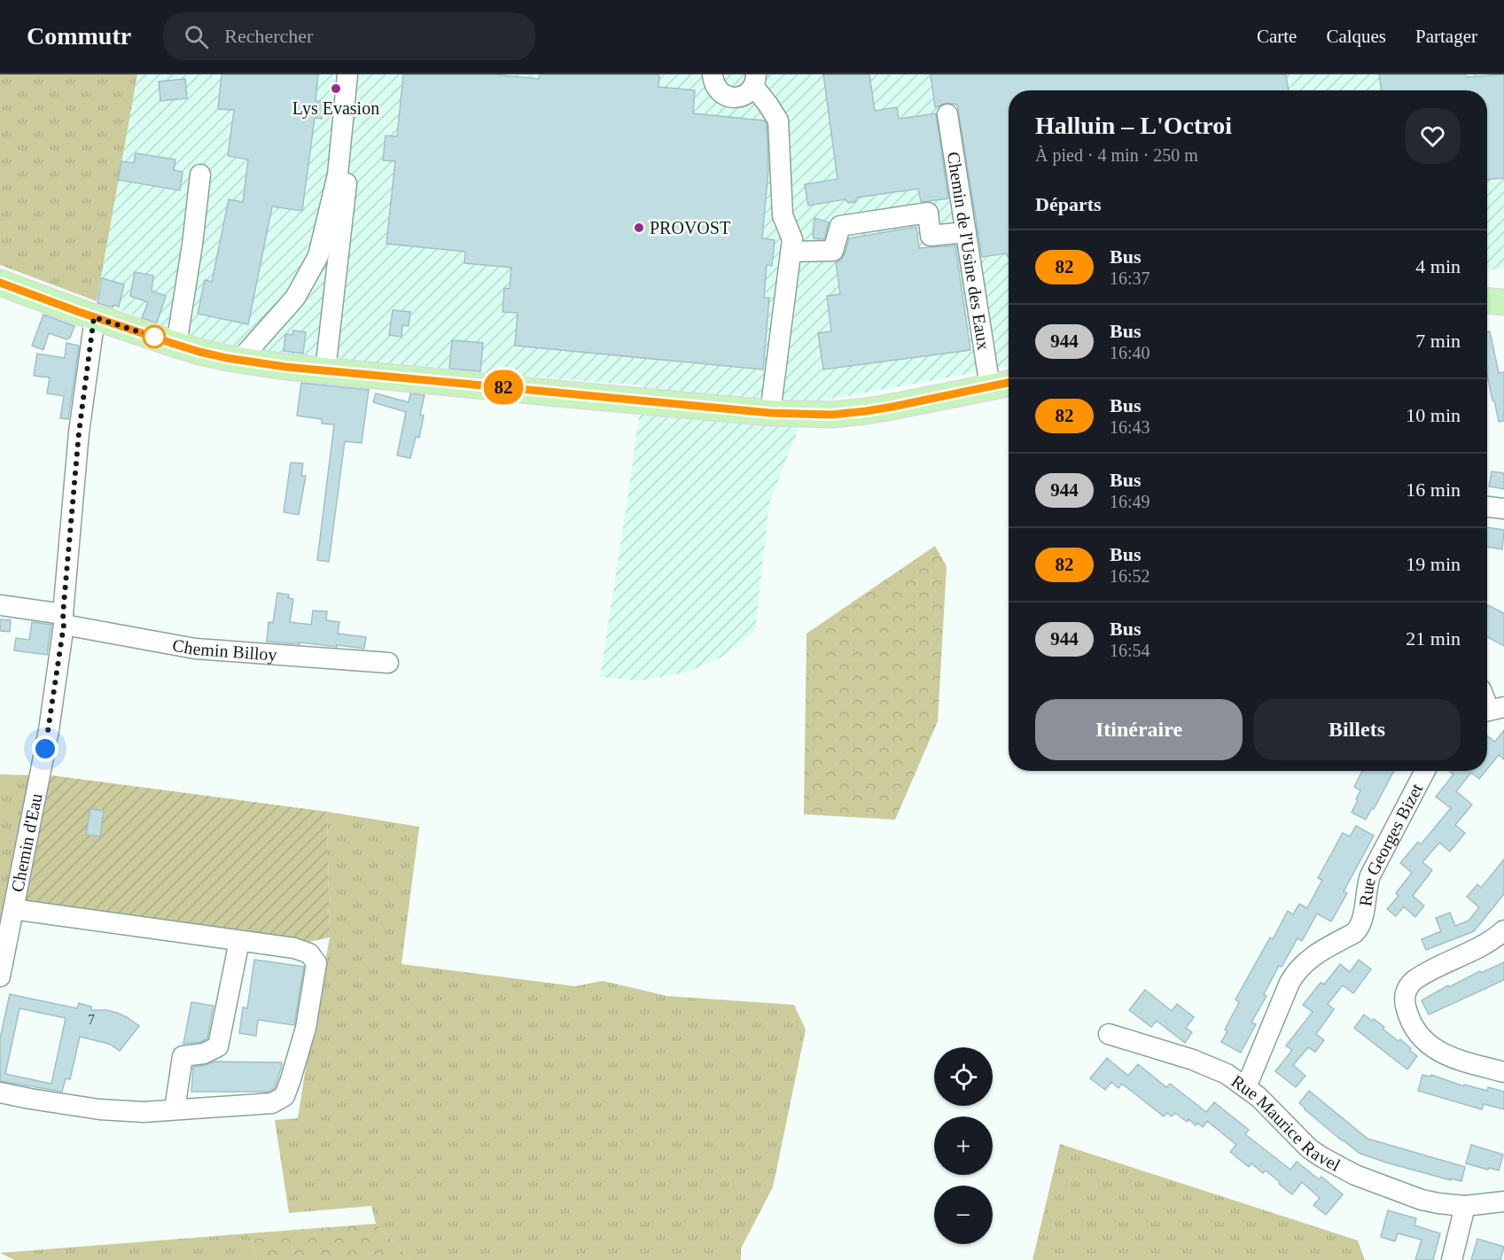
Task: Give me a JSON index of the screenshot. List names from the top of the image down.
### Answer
{
  "streets": {
    "street": [
      "Chemin de l'Usine des Eaux",
      "Chemin Billoy",
      "Chemin d'Eau",
      "Rue Georges Bizet",
      "Rue Maurice Ravel"
    ]
  },
  "crossings": [
    ["Chemin Billoy", "Chemin d'Eau"],
    ["Rue Georges Bizet", "Rue Maurice Ravel"]
  ],
  "places": ["Lys Evasion", "PROVOST"],
  "lines": ["bus line 82"],
  "house_numbers": ["7"],
  "page": {
    "header": "Commutr",
    "search": "Rechercher",
    "nav": ["Carte", "Calques", "Partager"],
    "on_map": "82",
    "heading": [
      ["Halluin – L'Octroi", "À pied · 4 min · 250 m"],
      "Départs"
    ],
    "list": [
      {
        "mark": "82",
        "name": "Bus",
        "note": "16:37",
        "value": "4 min"
      },
      {
        "mark": "944",
        "name": "Bus",
        "note": "16:40",
        "value": "7 min"
      },
      {
        "mark": "82",
        "name": "Bus",
        "note": "16:43",
        "value": "10 min"
      },
      {
        "mark": "944",
        "name": "Bus",
        "note": "16:49",
        "value": "16 min"
      },
      {
        "mark": "82",
        "name": "Bus",
        "note": "16:52",
        "value": "19 min"
      },
      {
        "mark": "944",
        "name": "Bus",
        "note": "16:54",
        "value": "21 min"
      }
    ],
    "buttons": ["Itinéraire", "Billets"],
    "map_buttons": ["+", "−"]
  }
}
